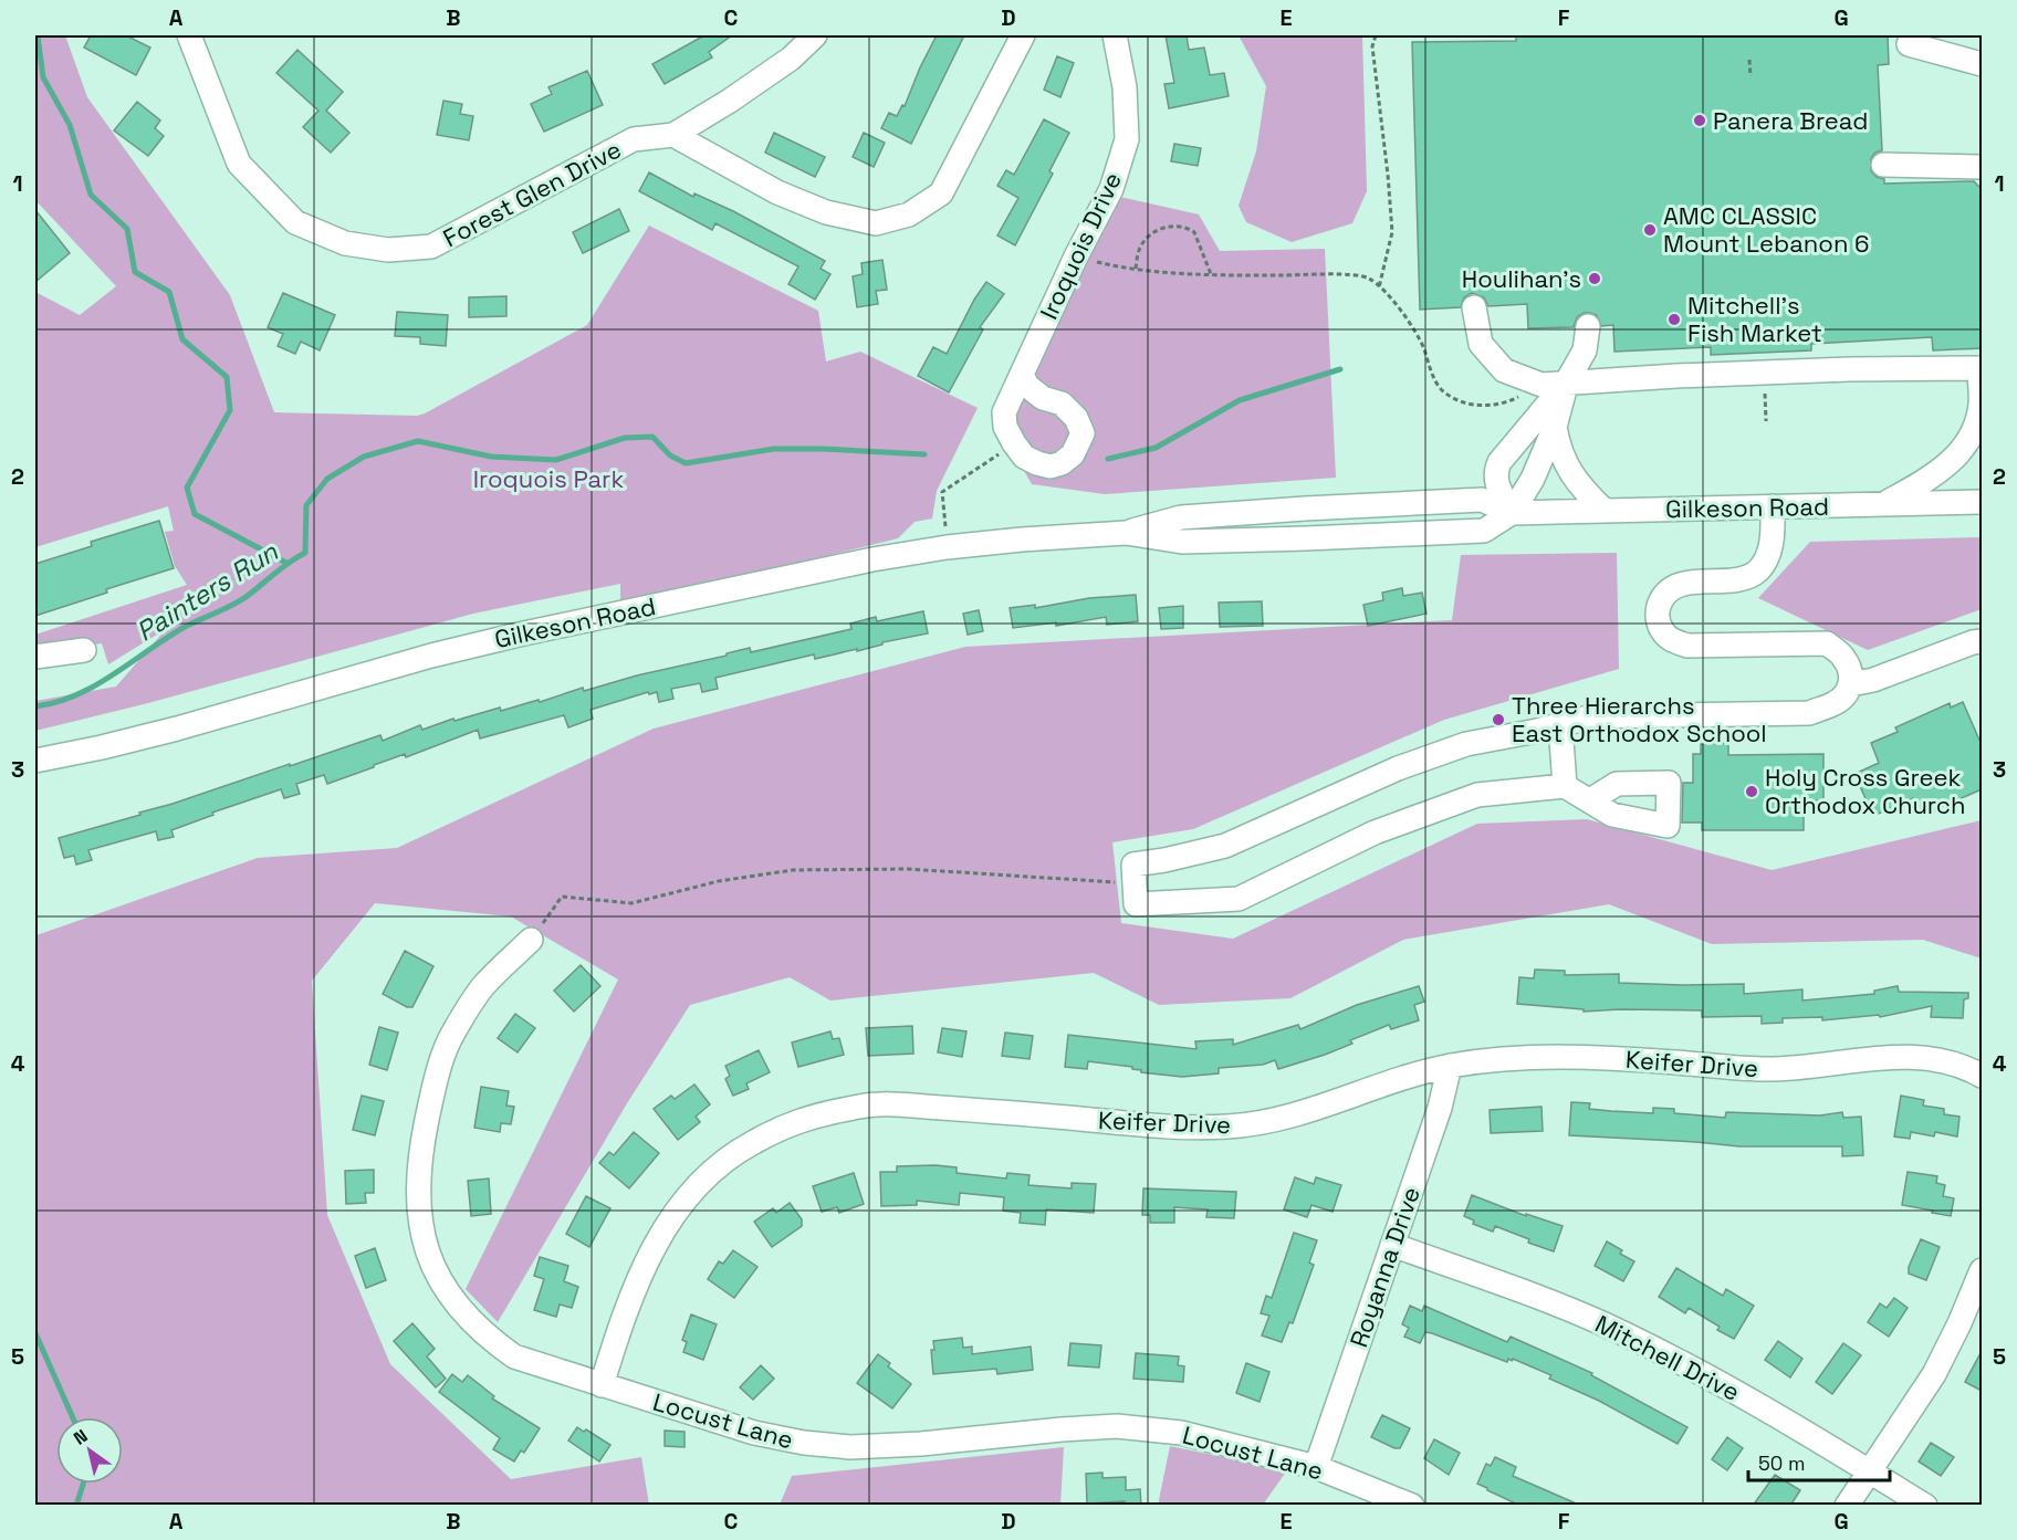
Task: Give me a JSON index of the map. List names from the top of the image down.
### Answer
{
  "streets": {
    "street": [
      "Forest Glen Drive",
      "Iroquois Drive",
      "Gilkeson Road",
      "Keifer Drive",
      "Royanna Drive",
      "Mitchell Drive",
      "Locust Lane"
    ]
  },
  "crossings": [
    ["Keifer Drive", "Royanna Drive"],
    ["Keifer Drive", "Locust Lane"],
    ["Royanna Drive", "Mitchell Drive"],
    ["Royanna Drive", "Locust Lane"]
  ],
  "water": ["Painters Run"],
  "parks": ["Iroquois Park"],
  "places": [
    "Panera Bread",
    "AMC CLASSIC Mount Lebanon 6",
    "Houlihan's",
    "Mitchell's Fish Market",
    "Three Hierarchs East Orthodox School",
    "Holy Cross Greek Orthodox Church"
  ],
  "scale_bar": "50 m",
  "north": "top left",
  "grid": {
    "columns": [
      "A",
      "B",
      "C",
      "D",
      "E",
      "F",
      "G"
    ],
    "rows": [
      "1",
      "2",
      "3",
      "4",
      "5"
    ]
  }
}
